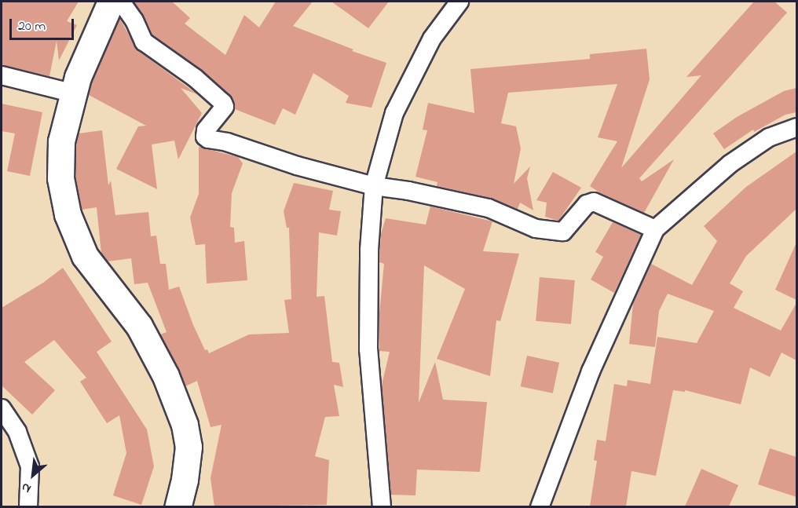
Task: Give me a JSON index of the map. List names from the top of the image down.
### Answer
{
  "scale_bar": "20 m",
  "north": "bottom left"
}
